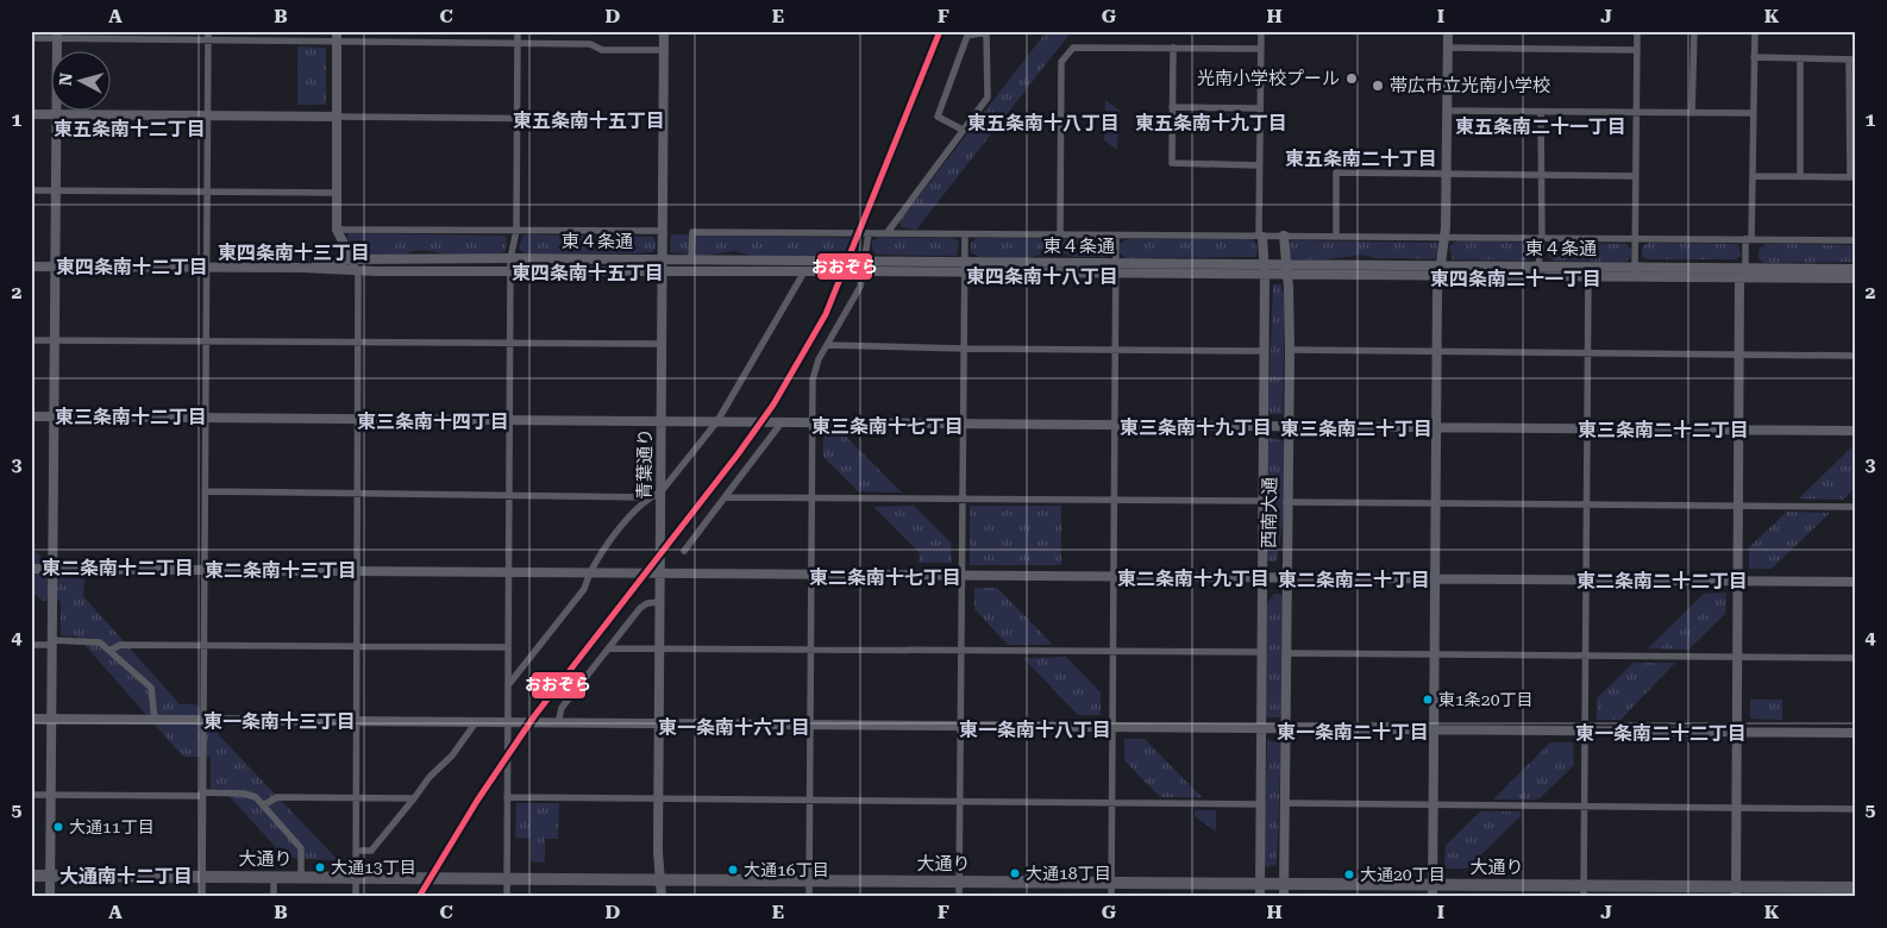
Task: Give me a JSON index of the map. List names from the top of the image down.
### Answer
{
  "streets": {
    "highway": ["大通り"],
    "street": ["東４条通", "青葉通り", "西南大通"]
  },
  "crossings": [
    ["東４条通", "青葉通り"],
    ["東４条通", "西南大通"],
    ["青葉通り", "大通り"],
    ["西南大通", "大通り"]
  ],
  "districts": [
    "東五条南十五丁目",
    "東五条南十八丁目",
    "東五条南十九丁目",
    "東五条南二十一丁目",
    "東五条南十二丁目",
    "東五条南二十丁目",
    "東四条南十三丁目",
    "東四条南十二丁目",
    "東四条南十五丁目",
    "東四条南十八丁目",
    "東四条南二十一丁目",
    "東三条南十二丁目",
    "東三条南十四丁目",
    "東三条南十七丁目",
    "東三条南十九丁目",
    "東三条南二十丁目",
    "東三条南二十二丁目",
    "東二条南十二丁目",
    "東二条南十三丁目",
    "東二条南十七丁目",
    "東二条南十九丁目",
    "東二条南二十丁目",
    "東二条南二十二丁目",
    "東一条南十三丁目",
    "東一条南十六丁目",
    "東一条南十八丁目",
    "東一条南二十丁目",
    "東一条南二十二丁目",
    "大通南十二丁目"
  ],
  "places": [
    "光南小学校プール",
    "帯広市立光南小学校",
    "東1条20丁目",
    "大通11丁目",
    "大通13丁目",
    "大通16丁目",
    "大通18丁目",
    "大通20丁目"
  ],
  "lines": ["transit line おおぞら"],
  "north": "left",
  "grid": {
    "columns": [
      "A",
      "B",
      "C",
      "D",
      "E",
      "F",
      "G",
      "H",
      "I",
      "J",
      "K"
    ],
    "rows": [
      "1",
      "2",
      "3",
      "4",
      "5"
    ]
  }
}
